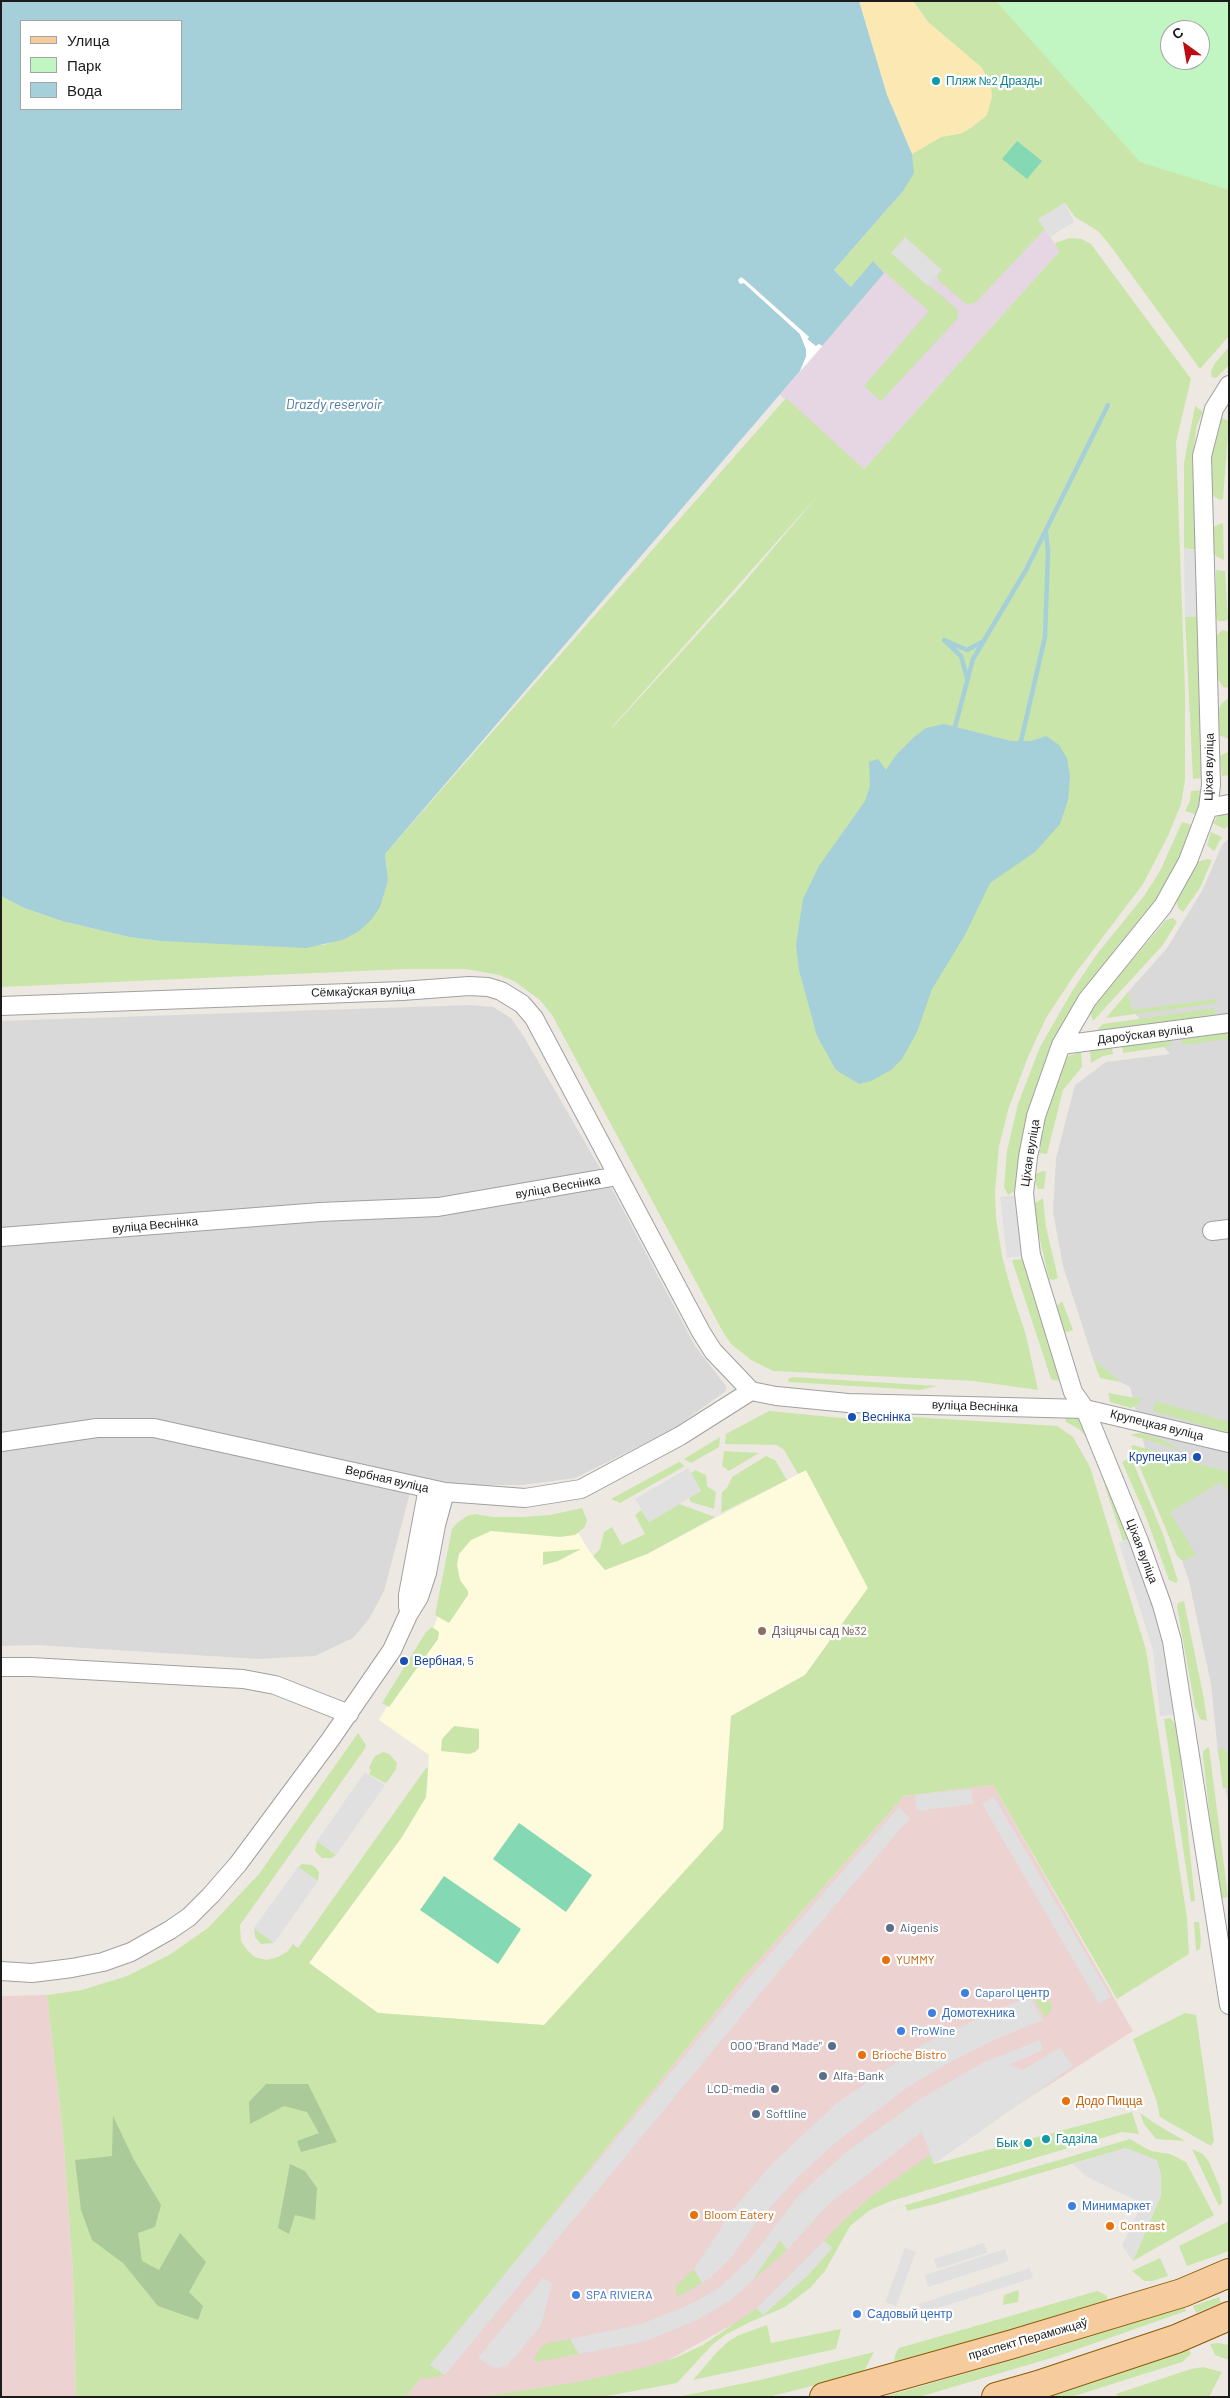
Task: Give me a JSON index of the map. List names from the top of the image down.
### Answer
{
  "streets": {
    "main road": ["праспект Пераможцаў"],
    "street": [
      "Ціхая вуліца",
      "Сёмкаўская вуліца",
      "Дароўская вуліца",
      "вуліца Веснінка",
      "Крупецкая вуліца",
      "Вербная вуліца"
    ]
  },
  "crossings": [
    ["Ціхая вуліца", "Дароўская вуліца"],
    ["Ціхая вуліца", "вуліца Веснінка"],
    ["Ціхая вуліца", "Крупецкая вуліца"],
    ["Сёмкаўская вуліца", "вуліца Веснінка"],
    ["вуліца Веснінка", "Крупецкая вуліца"],
    ["вуліца Веснінка", "Вербная вуліца"]
  ],
  "water": ["Drazdy reservoir"],
  "places": [
    "Пляж №2 Дразды",
    "Веснінка",
    "Крупецкая",
    "Дзіцячы сад №32",
    "Вербная, 5",
    "Aigenis",
    "YUMMY",
    "Caparol центр",
    "Домотехника",
    "ProWine",
    "OOO \"Brand Made\"",
    "Brioche Bistro",
    "Alfa-Bank",
    "LCD-media",
    "Додо Пицца",
    "Softline",
    "Гадзіла",
    "Бык",
    "Минимаркет",
    "Bloom Eatery",
    "Contrast",
    "SPA RIVIERA",
    "Садовый центр"
  ],
  "legend": ["Улица", "Парк", "Вода"],
  "north": "top left"
}
